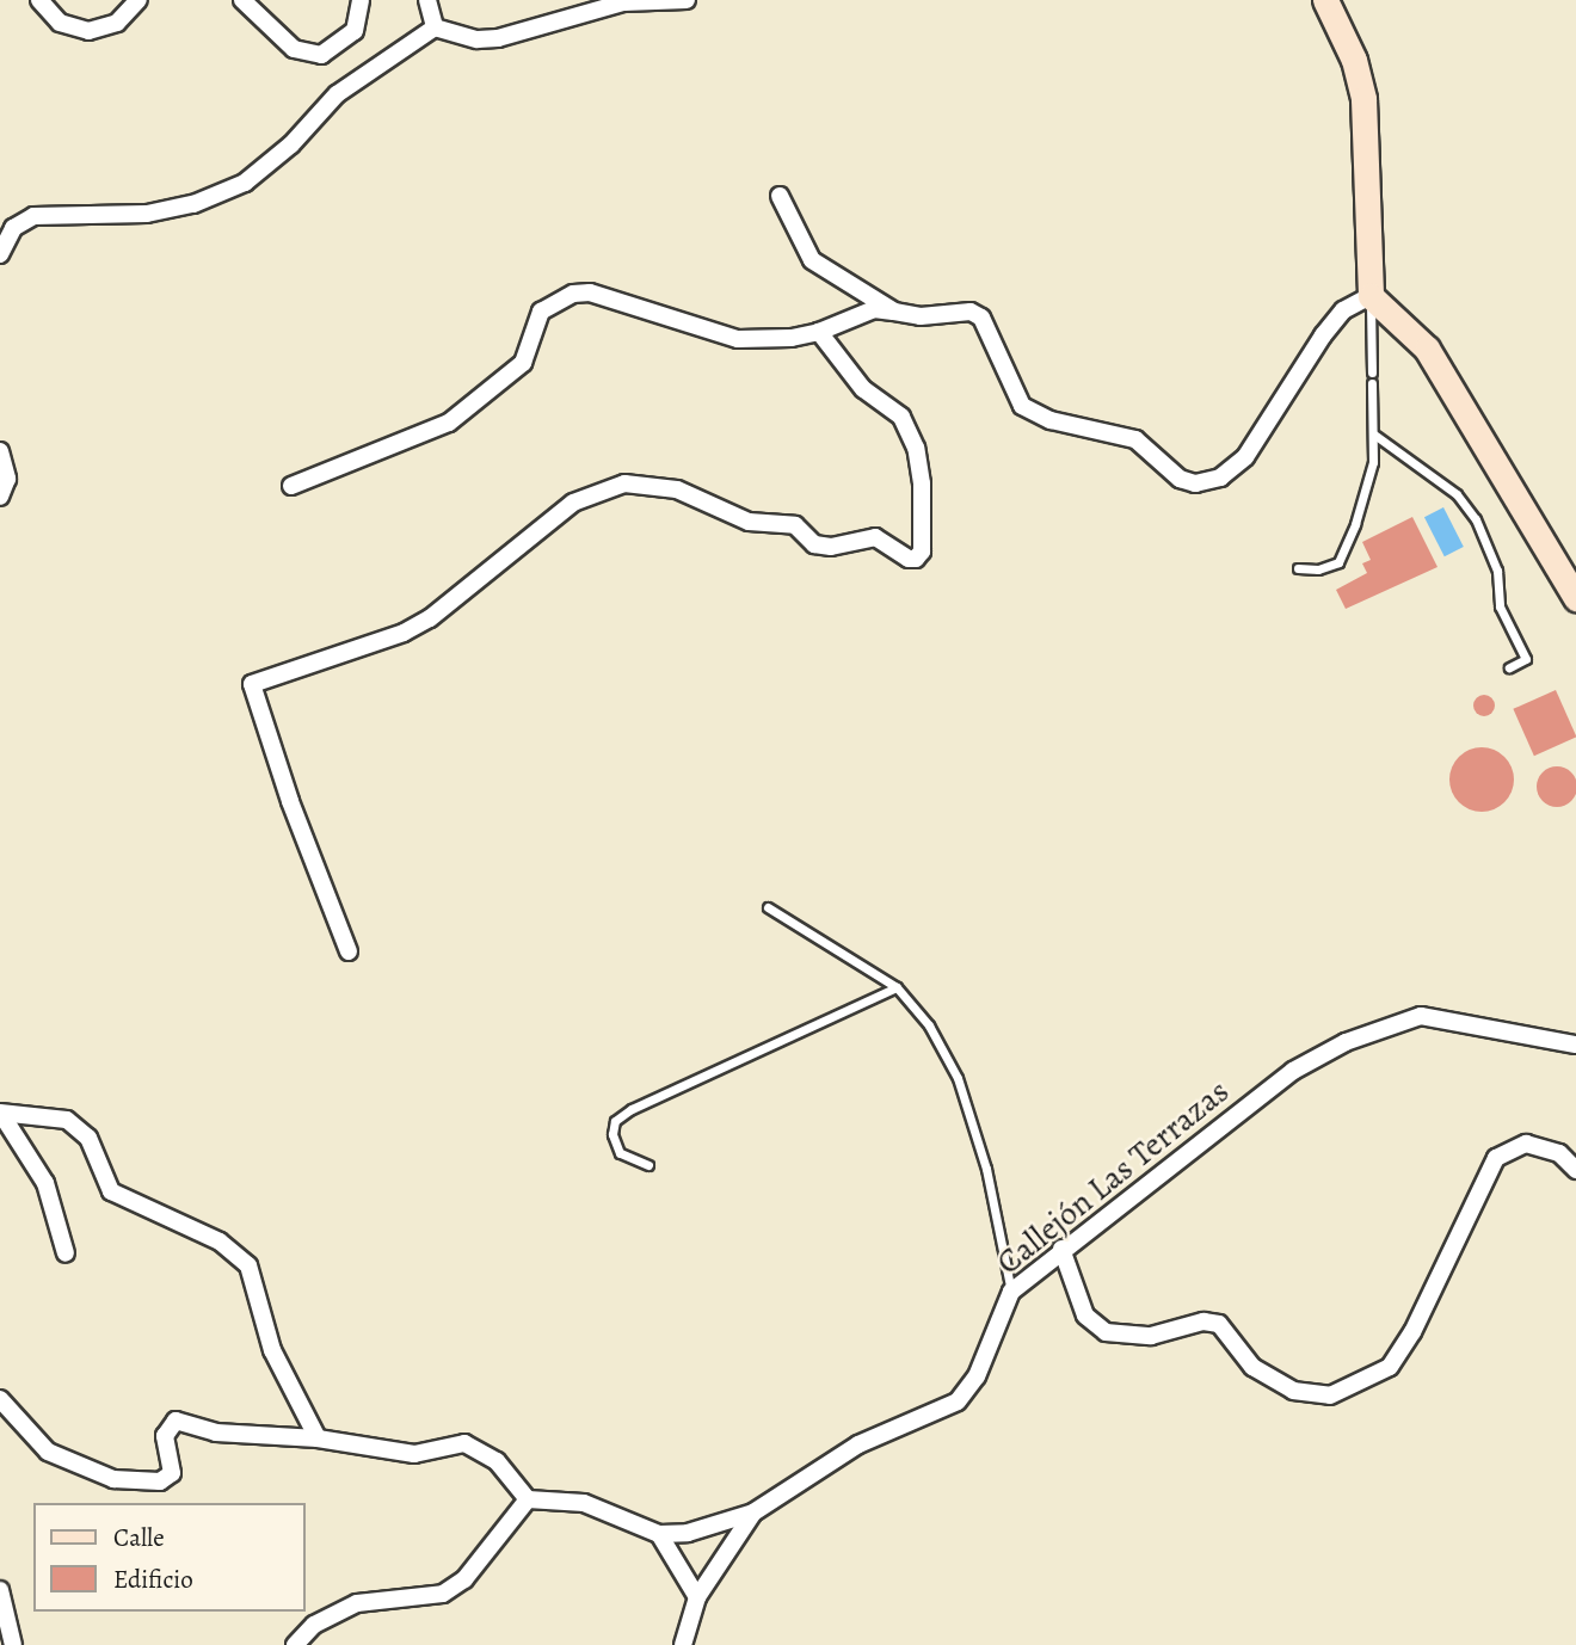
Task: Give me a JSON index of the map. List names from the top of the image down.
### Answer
{
  "streets": {
    "street": ["Callejón Las Terrazas"]
  },
  "legend": ["Calle", "Edificio"]
}
